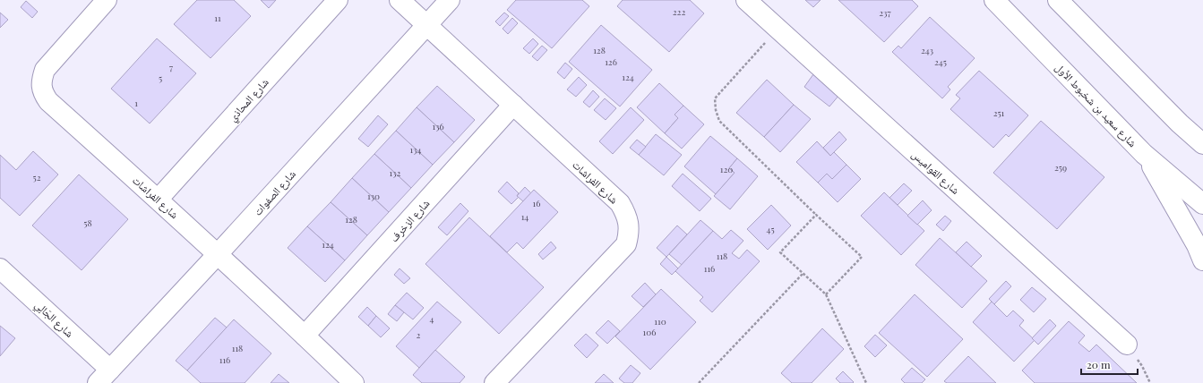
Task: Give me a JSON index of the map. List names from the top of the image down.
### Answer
{
  "streets": {
    "street": [
      "شارع المحاذي",
      "شارع سعيد بن شخبوط الأول",
      "شارع القواميس",
      "شارع الفراشات",
      "شارع الصفوات",
      "شارع الزخرف",
      "شارع الجَالِي"
    ]
  },
  "crossings": [
    ["شارع المحاذي", "شارع الفراشات"],
    ["شارع الفراشات", "شارع الصفوات"],
    ["شارع الفراشات", "شارع الزخرف"],
    ["شارع الصفوات", "شارع الجَالِي"]
  ],
  "house_numbers": [
    "222",
    "237",
    "11",
    "128",
    "243",
    "126",
    "245",
    "7",
    "124",
    "5",
    "1",
    "251",
    "136",
    "134",
    "259",
    "120",
    "132",
    "52",
    "130",
    "16",
    "14",
    "128",
    "58",
    "45",
    "124",
    "118",
    "116",
    "4",
    "110",
    "106",
    "2",
    "118",
    "116"
  ],
  "scale_bar": "20 m"
}
